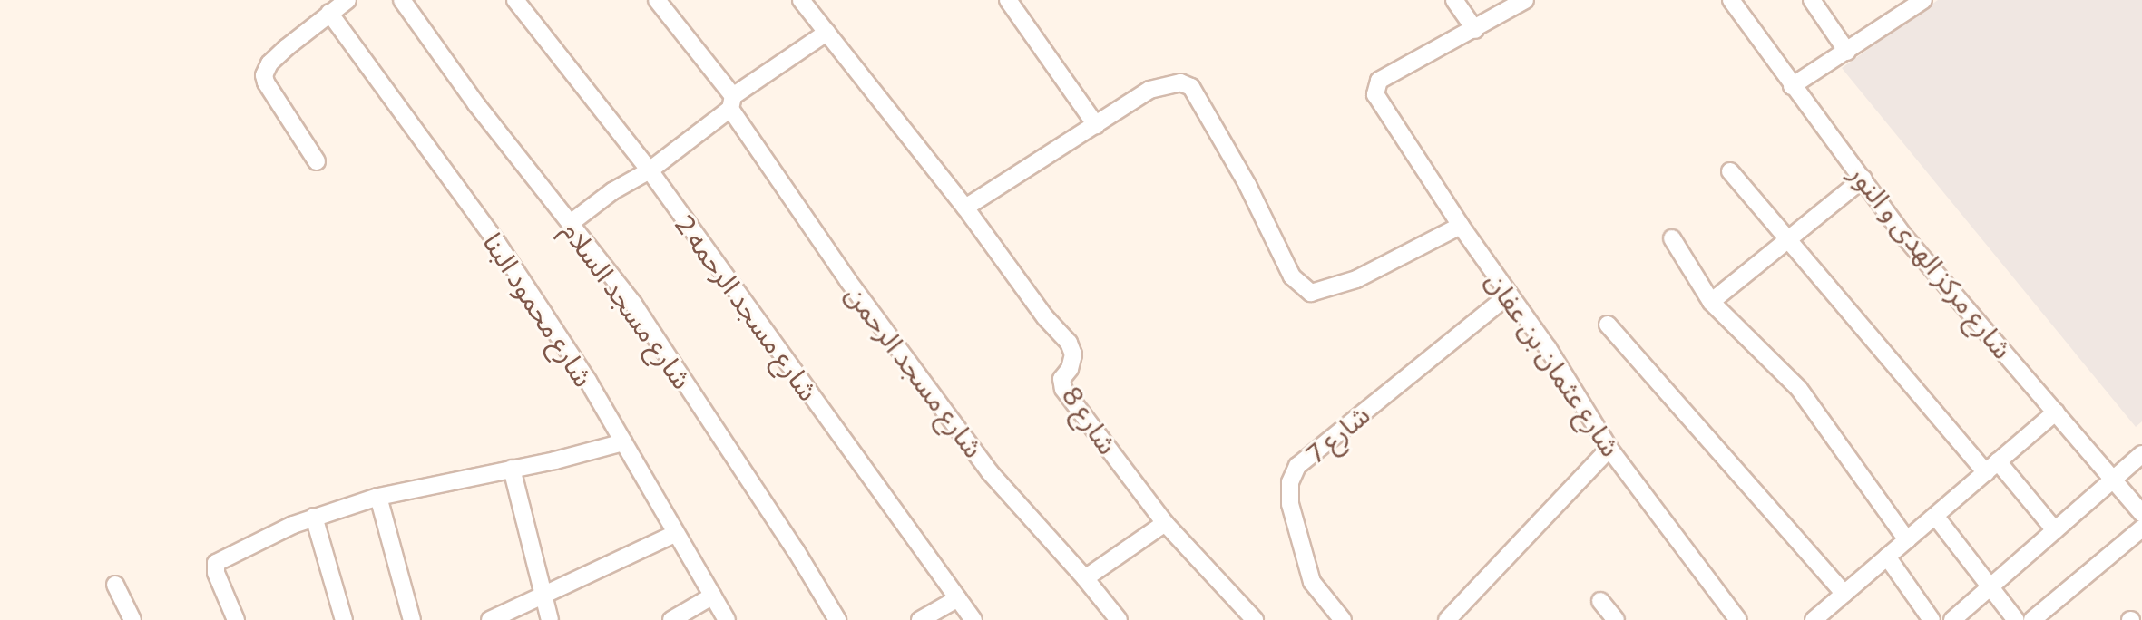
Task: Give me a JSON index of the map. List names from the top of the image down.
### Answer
{
  "streets": {
    "street": [
      "شارع مركز الهدى و النور",
      "شارع مسجد السلام",
      "شارع مسجد الرحمه 2",
      "شارع محمود البنا",
      "شارع عثمان بن عفان",
      "شارع مسجد الرحمن",
      "شارع 8",
      "شارع 7"
    ]
  },
  "crossings": [
    ["شارع عثمان بن عفان", "شارع 7"]
  ]
}
